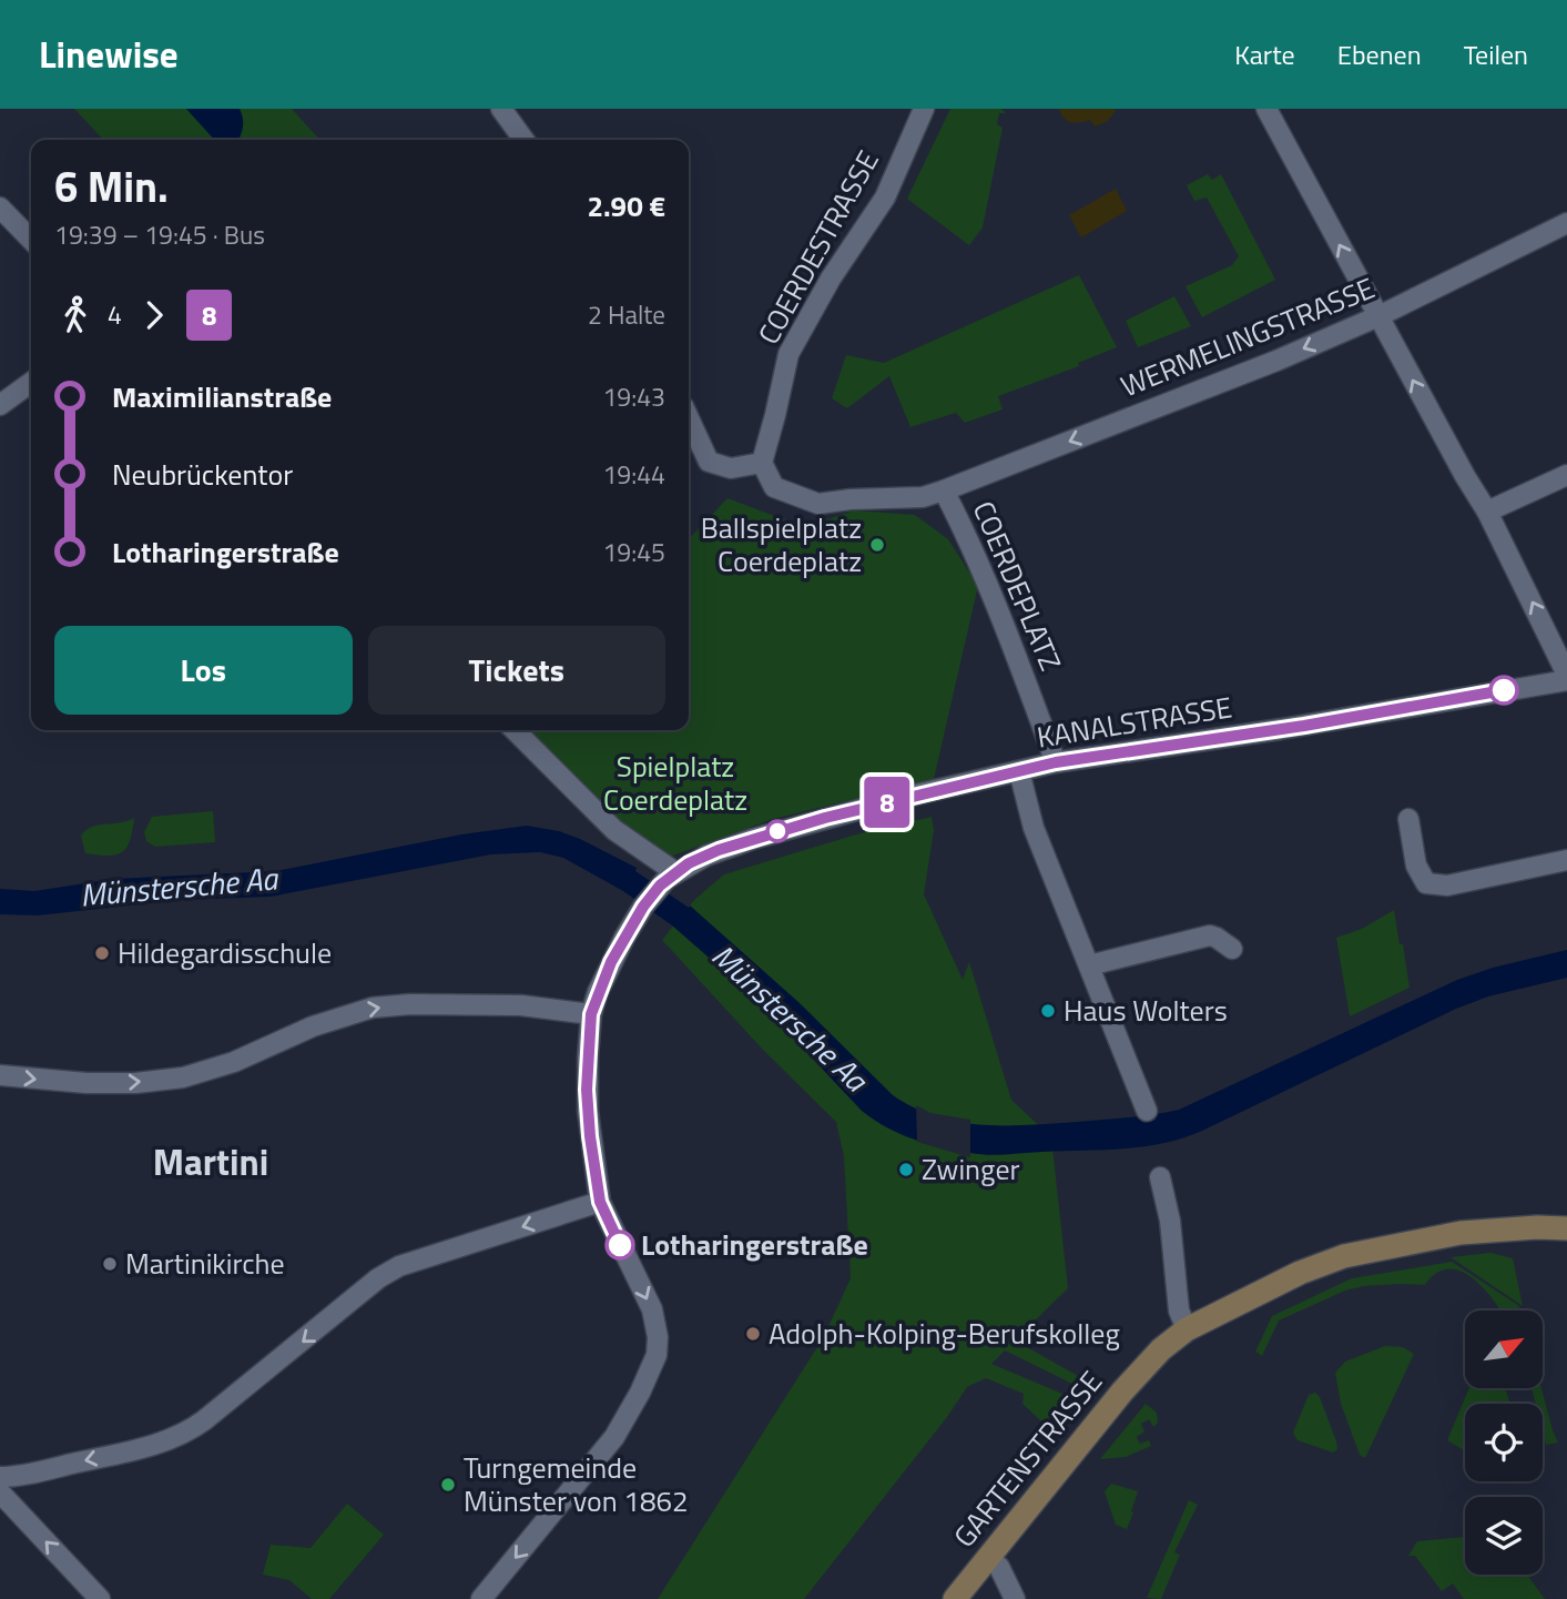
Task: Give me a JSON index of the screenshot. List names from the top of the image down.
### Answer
{
  "streets": {
    "street": [
      "COERDESTRASSE",
      "WERMELINGSTRASSE",
      "COERDEPLATZ",
      "KANALSTRASSE",
      "GARTENSTRASSE"
    ]
  },
  "crossings": [
    ["COERDESTRASSE", "COERDEPLATZ"],
    ["WERMELINGSTRASSE", "COERDEPLATZ"],
    ["COERDEPLATZ", "KANALSTRASSE"]
  ],
  "one_way": ["WERMELINGSTRASSE"],
  "districts": ["Martini"],
  "water": ["Münstersche Aa"],
  "parks": ["Spielplatz Coerdeplatz"],
  "places": [
    "Ballspielplatz Coerdeplatz",
    "Hildegardisschule",
    "Haus Wolters",
    "Zwinger",
    "Lotharingerstraße",
    "Martinikirche",
    "Adolph-Kolping-Berufskolleg",
    "Turngemeinde Münster von 1862"
  ],
  "lines": ["bus line 8"],
  "north": "top right",
  "page": {
    "header": "Linewise",
    "nav": ["Karte", "Ebenen", "Teilen"],
    "on_map": "8",
    "heading": ["6 Min.", "19:39 – 19:45 · Bus", "2.90 €"],
    "legs": ["4", "8", "2 Halte"],
    "list": [
      {
        "name": "Maximilianstraße",
        "value": "19:43"
      },
      {
        "name": "Neubrückentor",
        "value": "19:44"
      },
      {
        "name": "Lotharingerstraße",
        "value": "19:45"
      }
    ],
    "buttons": ["Los", "Tickets"]
  }
}
